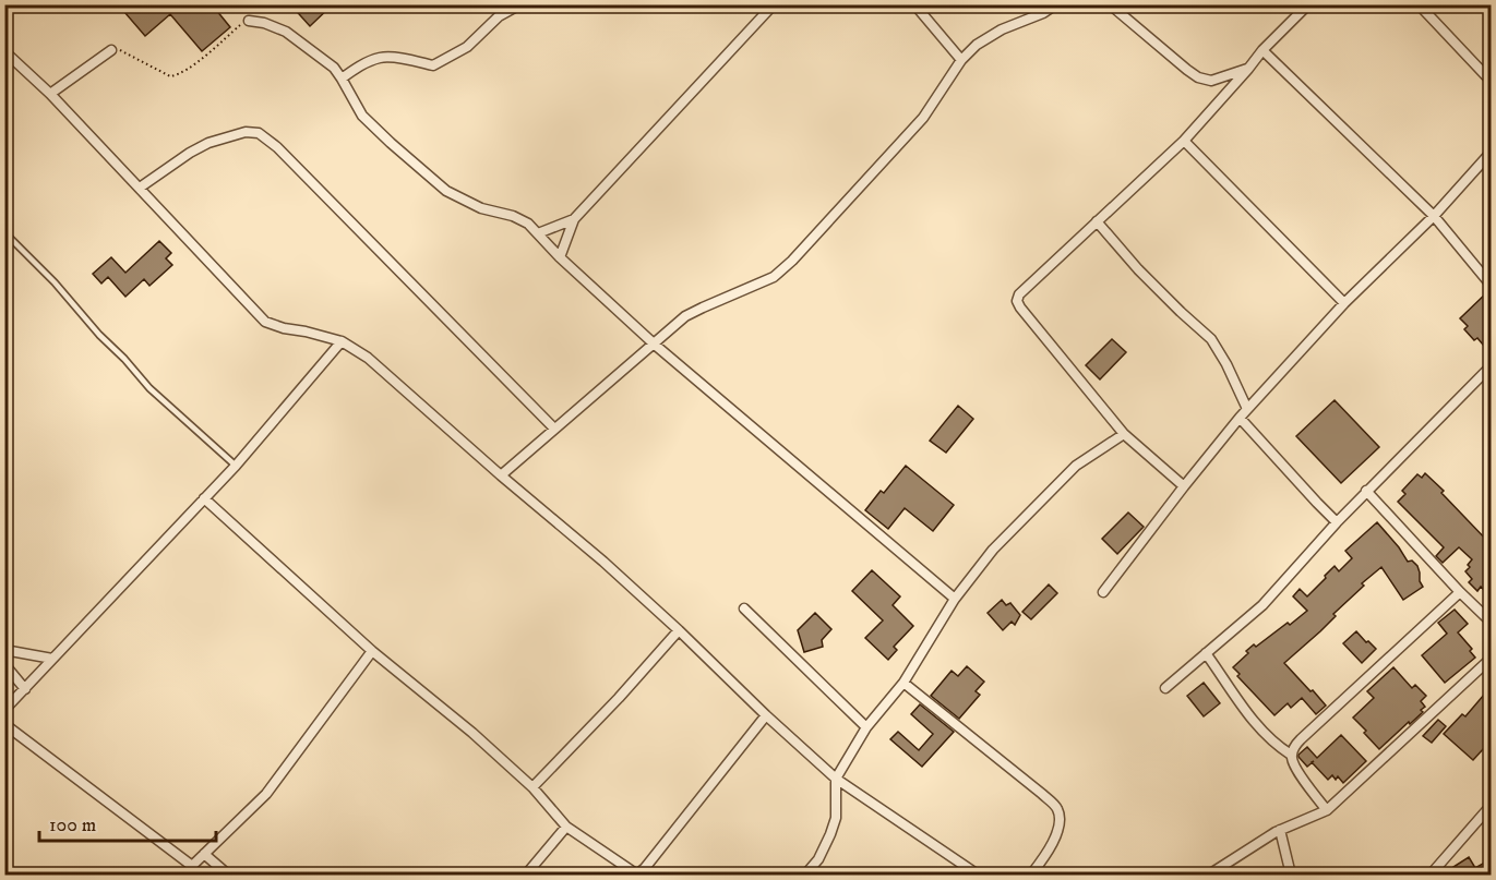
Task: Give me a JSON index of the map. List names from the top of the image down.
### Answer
{
  "scale_bar": "100 m"
}
